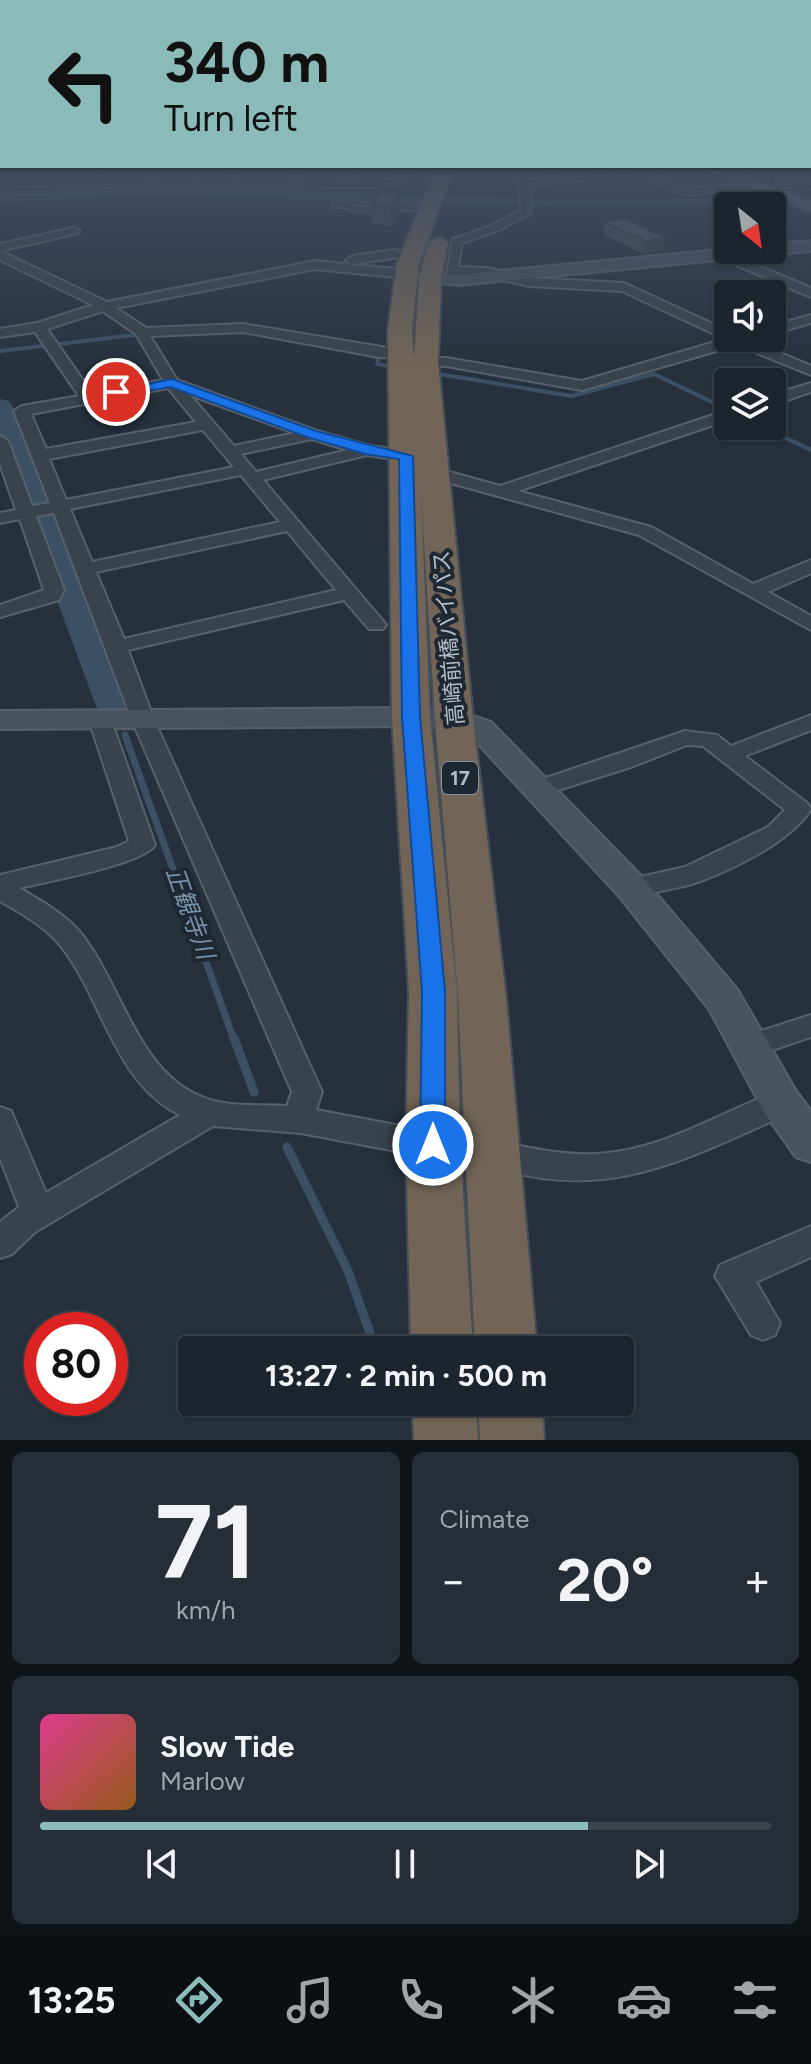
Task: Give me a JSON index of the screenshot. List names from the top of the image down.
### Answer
{
  "streets": {
    "highway": ["高崎前橋バイパス", "17"]
  },
  "water": ["正観寺川"],
  "north": "bottom right",
  "page": {
    "turn": ["340 m", "Turn left"],
    "limit": "80",
    "trip": "13:27 · 2 min · 500 m",
    "tile": [
      ["71", "km/h"],
      "Climate"
    ],
    "heat": ["−", "20°", "+"],
    "song": ["Slow Tide", "Marlow"],
    "tabs": "13:25"
  }
}
